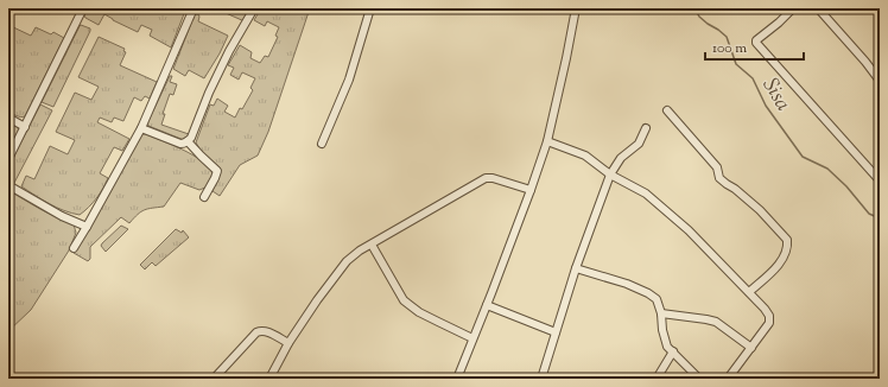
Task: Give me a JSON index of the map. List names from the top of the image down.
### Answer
{
  "water": ["Sisa"],
  "scale_bar": "100 m"
}
